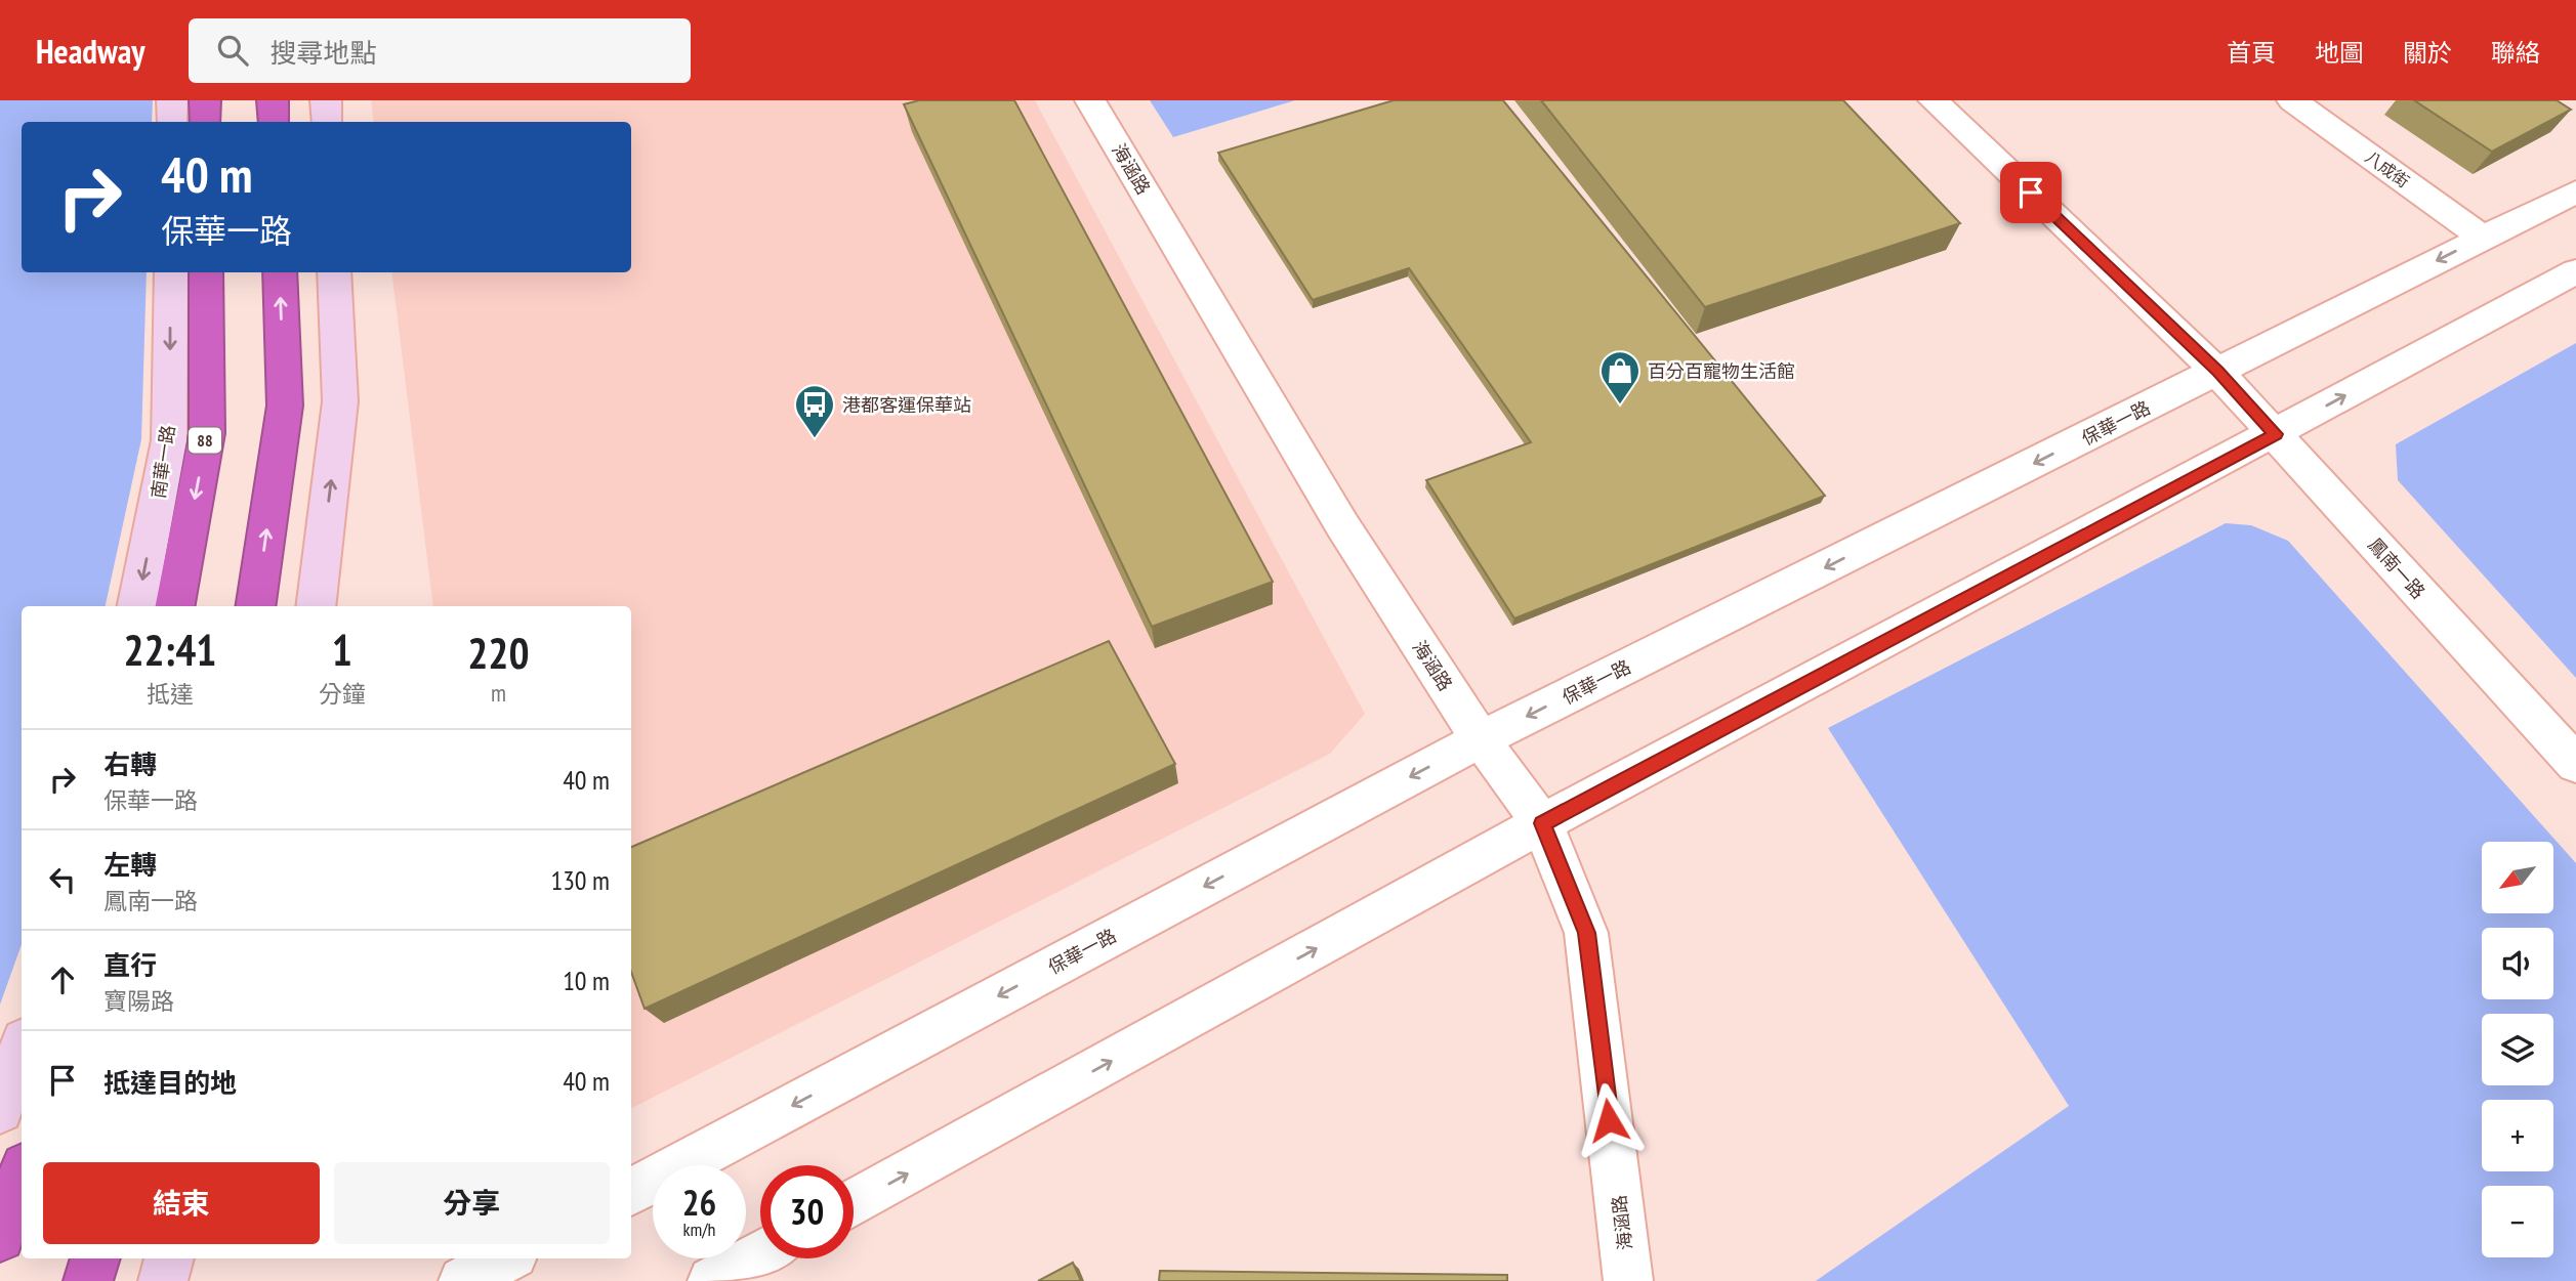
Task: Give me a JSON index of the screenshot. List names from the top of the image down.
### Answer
{
  "streets": {
    "highway": ["88"],
    "main road": ["南華一路"],
    "street": [
      "海涵路",
      "八成街",
      "保華一路",
      "鳳南一路"
    ]
  },
  "crossings": [
    ["海涵路", "保華一路"],
    ["八成街", "保華一路"],
    ["保華一路", "鳳南一路"]
  ],
  "places": {
    "shop": ["百分百寵物生活館"],
    "bus stop": ["港都客運保華站"]
  },
  "north": "bottom left",
  "page": {
    "header": "Headway",
    "search": "搜尋地點",
    "nav": [
      "首頁",
      "地圖",
      "關於",
      "聯絡"
    ],
    "turn": ["40 m", "保華一路"],
    "eta": [
      "22:41",
      "抵達",
      "1",
      "分鐘",
      "220",
      "m"
    ],
    "list": [
      {
        "name": "右轉",
        "note": "保華一路",
        "value": "40 m"
      },
      {
        "name": "左轉",
        "note": "鳳南一路",
        "value": "130 m"
      },
      {
        "name": "直行",
        "note": "寶陽路",
        "value": "10 m"
      },
      {
        "name": "抵達目的地",
        "value": "40 m"
      }
    ],
    "map_buttons": ["+", "−"],
    "buttons": ["結束", "分享"],
    "speed": "26 km/h",
    "limit": "30"
  }
}
